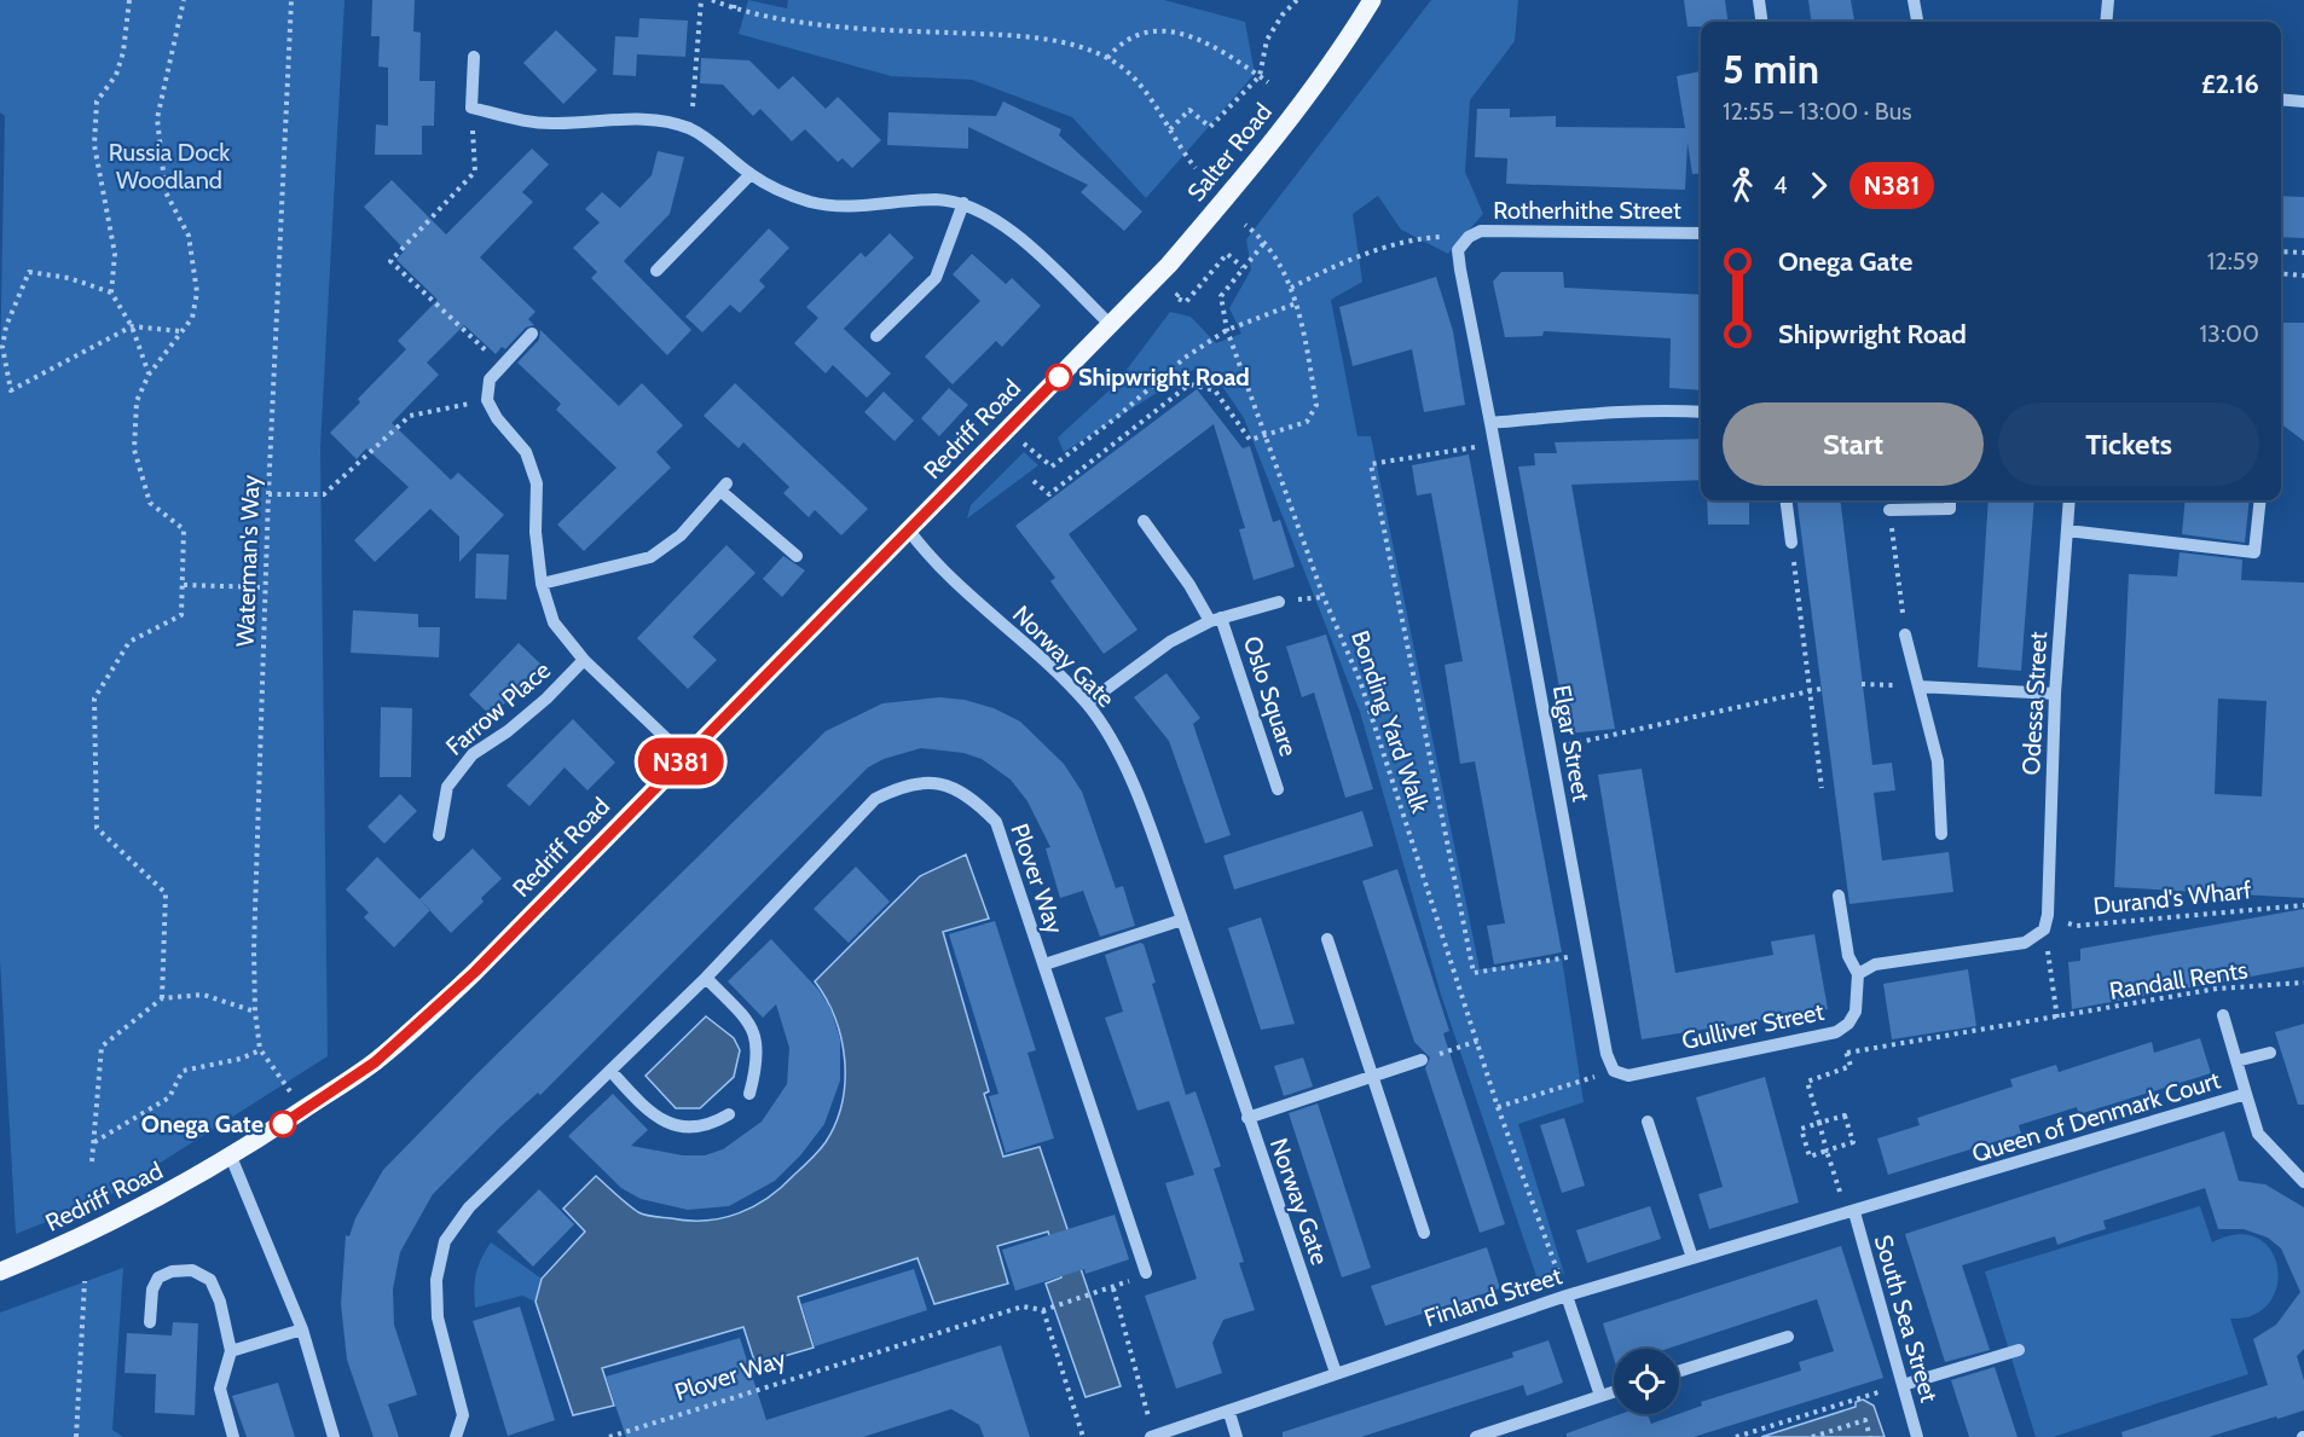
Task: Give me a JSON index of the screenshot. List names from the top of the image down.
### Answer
{
  "streets": {
    "main road": ["Salter Road", "Redriff Road"],
    "street": [
      "Rotherhithe Street",
      "Norway Gate",
      "Oslo Square",
      "Odessa Street",
      "Farrow Place",
      "Elgar Street",
      "Plover Way",
      "Gulliver Street",
      "Queen of Denmark Court",
      "Finland Street",
      "South Sea Street"
    ],
    "path": [
      "Waterman's Way",
      "Bonding Yard Walk",
      "Durand's Wharf",
      "Randall Rents"
    ]
  },
  "crossings": [
    ["Salter Road", "Redriff Road"],
    ["Rotherhithe Street", "Elgar Street"],
    ["Redriff Road", "Waterman's Way"],
    ["Redriff Road", "Norway Gate"],
    ["Norway Gate", "Oslo Square"],
    ["Norway Gate", "Finland Street"],
    ["Odessa Street", "Durand's Wharf"],
    ["Elgar Street", "Gulliver Street"],
    ["Plover Way", "Finland Street"],
    ["Queen of Denmark Court", "Finland Street"],
    ["Queen of Denmark Court", "South Sea Street"],
    ["Finland Street", "South Sea Street"]
  ],
  "parks": ["Russia Dock Woodland"],
  "places": ["Shipwright Road", "Onega Gate"],
  "lines": ["bus line N381"],
  "page": {
    "on_map": "N381",
    "heading": ["5 min", "12:55 – 13:00 · Bus", "£2.16"],
    "legs": ["4", "N381"],
    "list": [
      {
        "name": "Onega Gate",
        "value": "12:59"
      },
      {
        "name": "Shipwright Road",
        "value": "13:00"
      }
    ],
    "buttons": ["Start", "Tickets"]
  }
}
